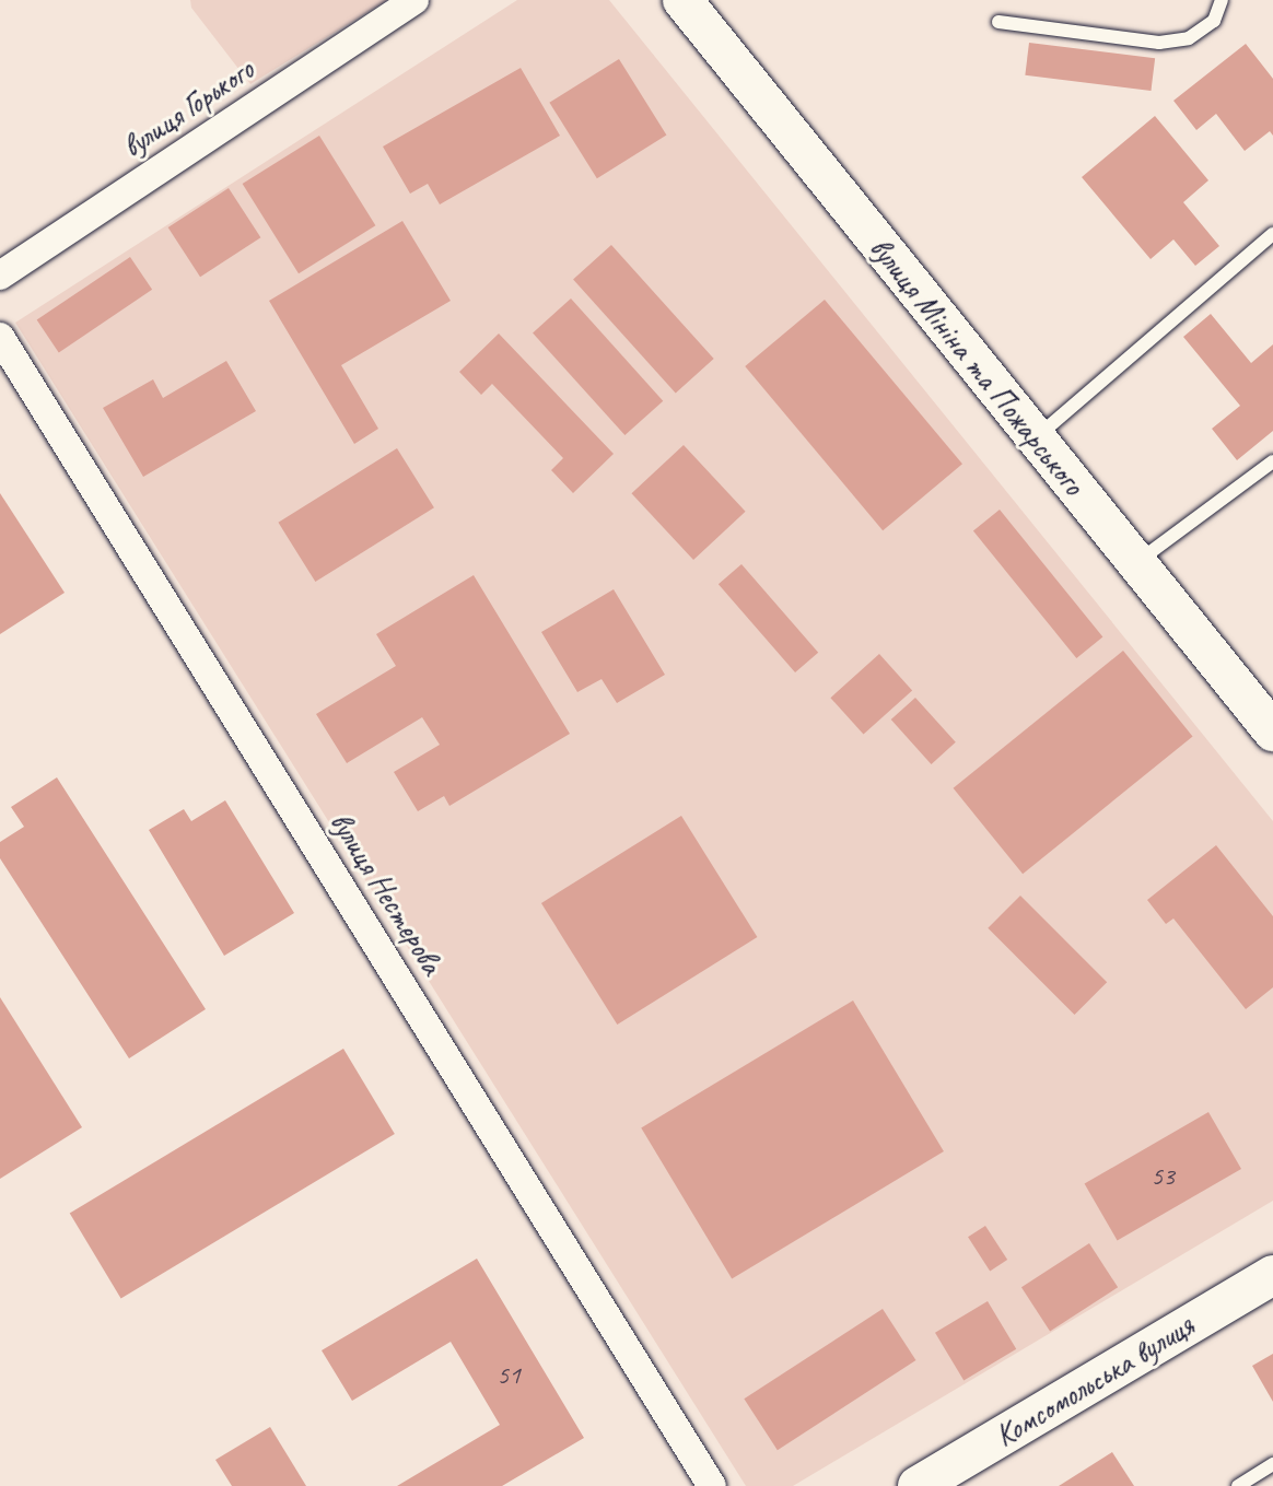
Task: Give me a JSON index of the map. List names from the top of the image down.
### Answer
{
  "streets": {
    "street": [
      "вулиця Горького",
      "вулиця Мініна та Пожарського",
      "вулиця Нестерова",
      "Комсомольська вулиця"
    ]
  },
  "house_numbers": ["53", "51"]
}
